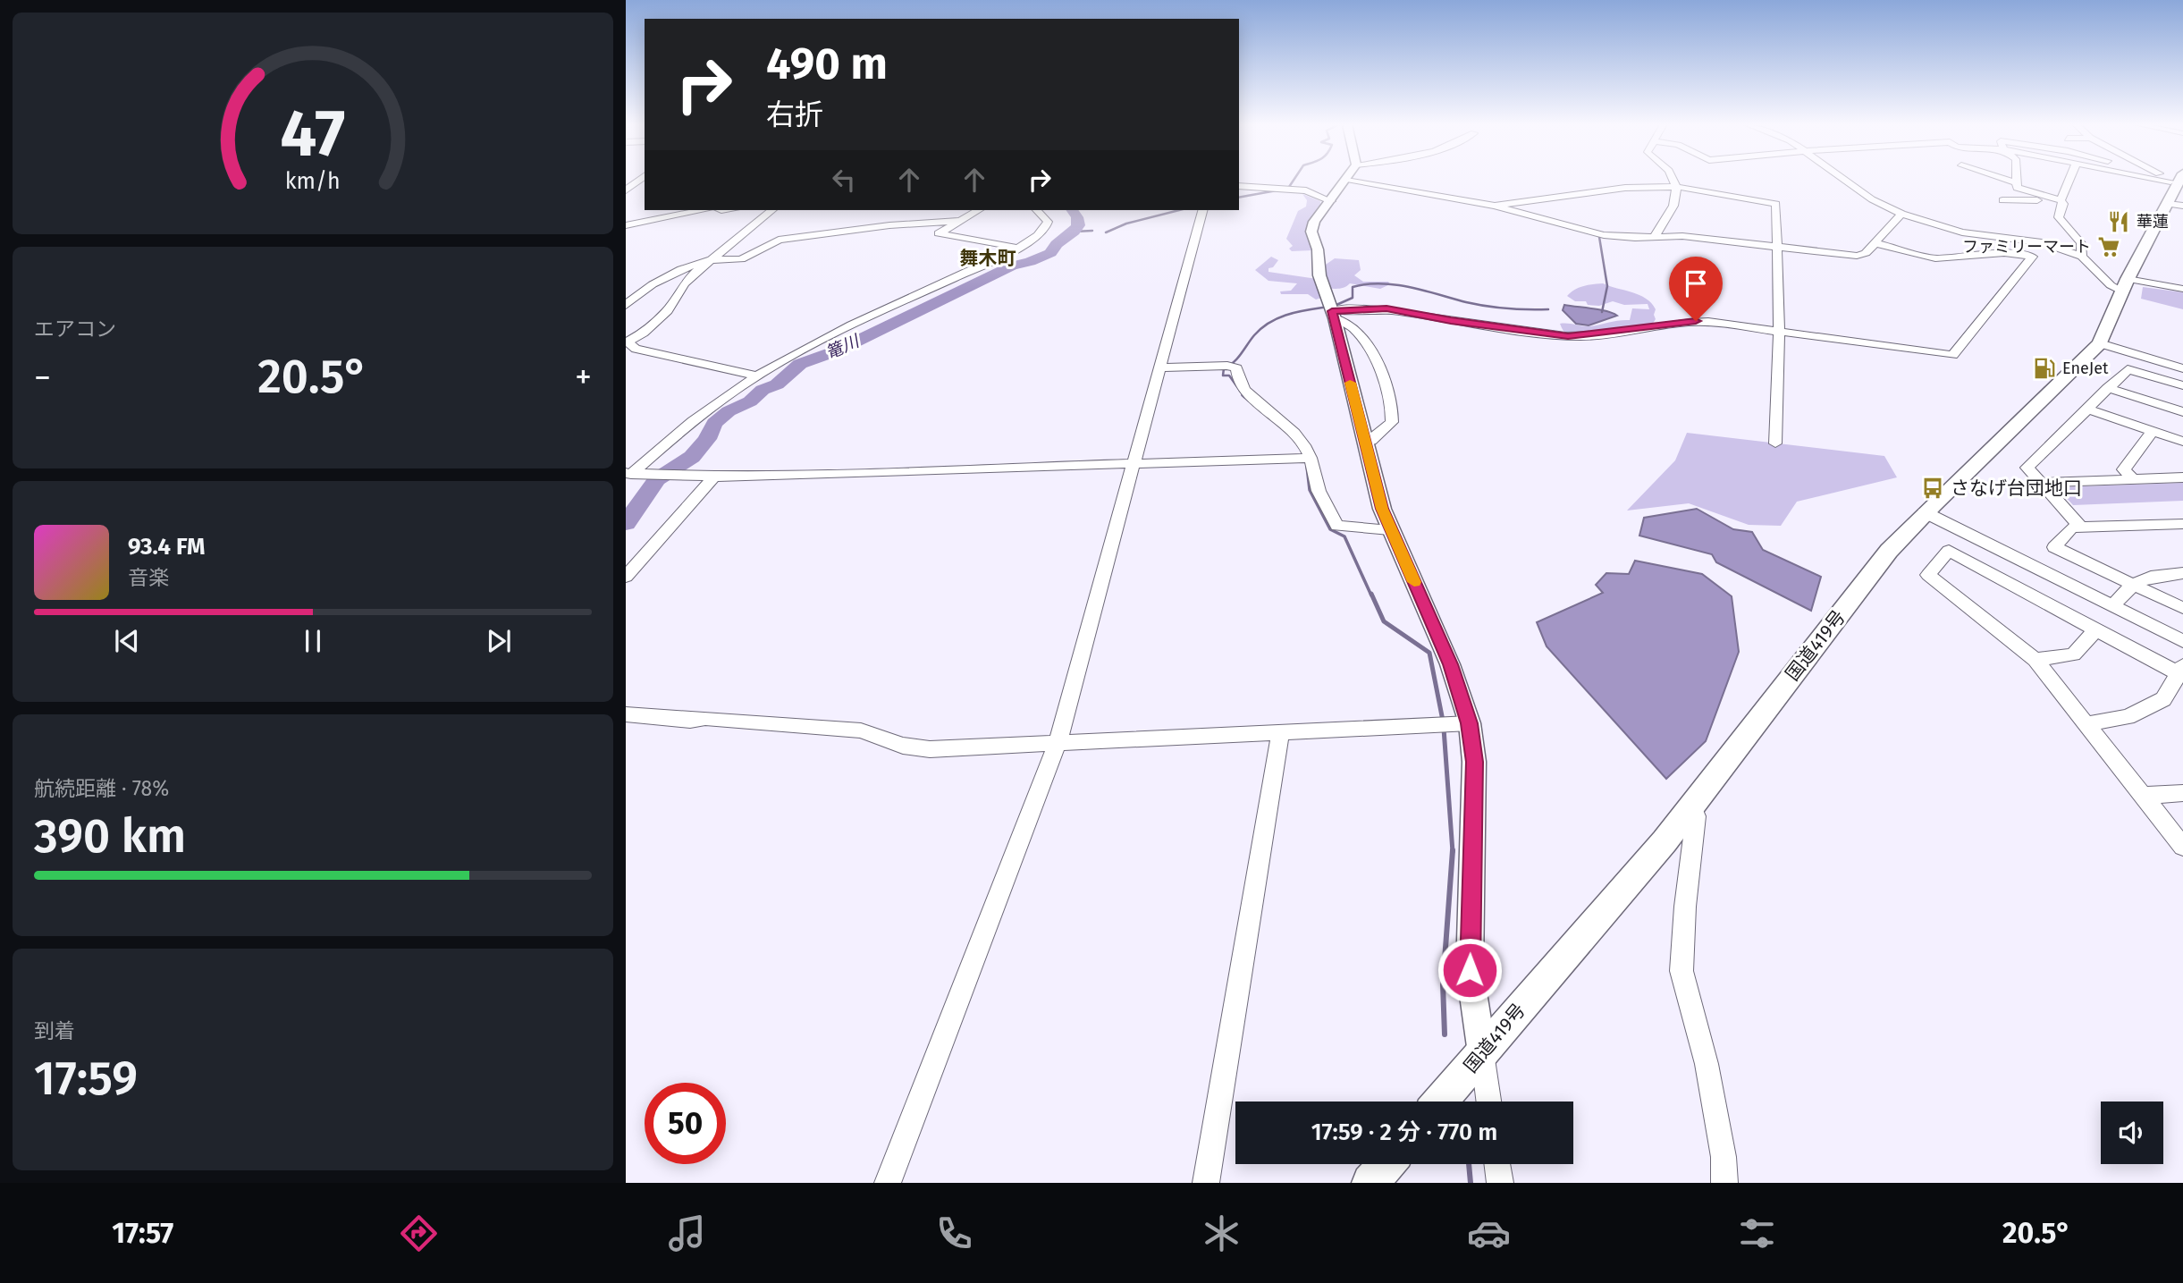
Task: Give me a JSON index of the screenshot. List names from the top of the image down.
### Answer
{
  "streets": {
    "highway": ["国道419号"]
  },
  "districts": ["舞木町"],
  "water": ["篭川"],
  "places": {
    "restaurant": ["華蓮"],
    "supermarket": ["ファミリーマート"],
    "fuel station": ["EneJet"],
    "bus stop": ["さなげ台団地口"]
  },
  "page": {
    "turn": ["490 m", "右折"],
    "tile": [
      "エアコン",
      ["航続距離 · 78%", "390 km"],
      ["到着", "17:59"]
    ],
    "heat": ["−", "20.5°", "+"],
    "song": ["93.4 FM", "音楽"],
    "limit": "50",
    "trip": "17:59 · 2 分 · 770 m",
    "tabs": ["17:57", "20.5°"],
    "gauge": ["47", "km/h"]
  }
}
